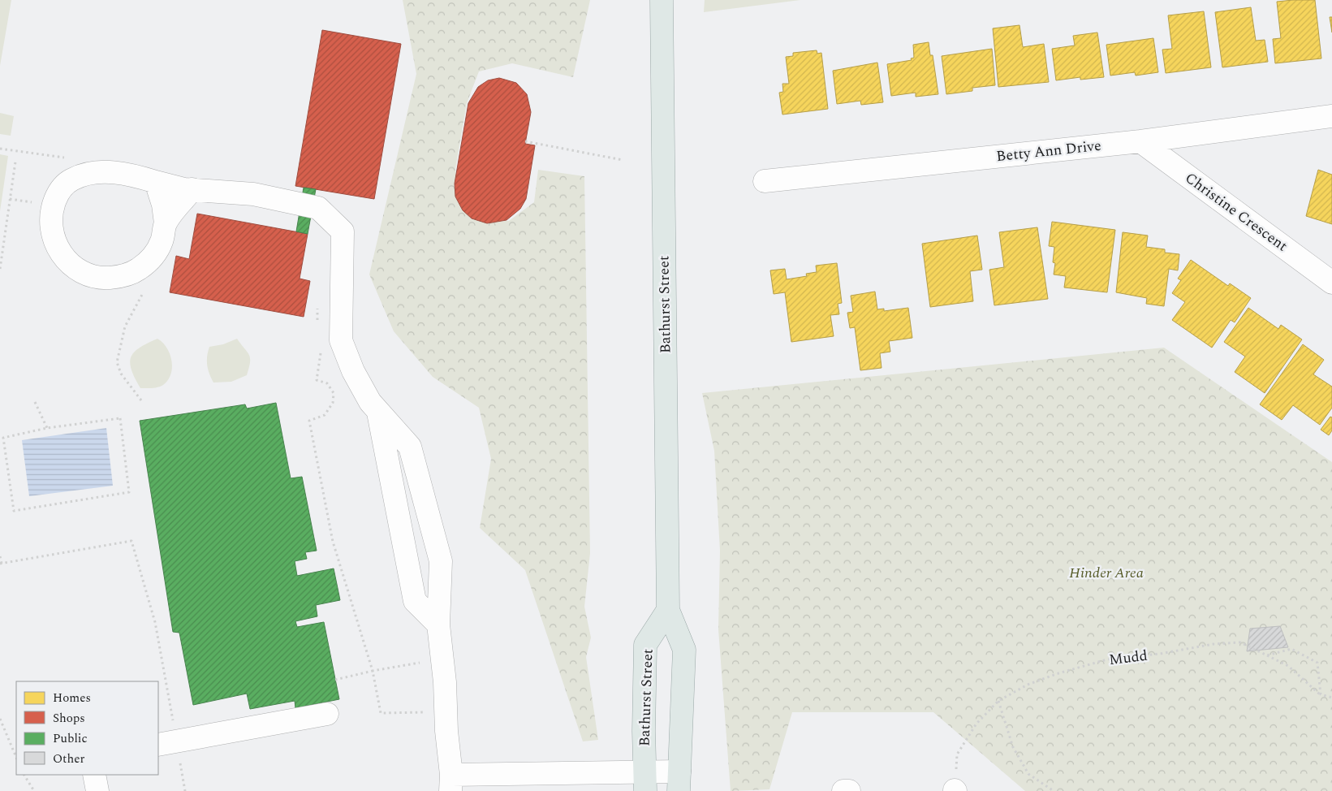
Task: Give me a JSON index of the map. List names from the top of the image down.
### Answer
{
  "streets": {
    "main road": ["Bathurst Street"],
    "street": ["Betty Ann Drive", "Christine Crescent"],
    "path": ["Mudd"]
  },
  "crossings": [
    ["Betty Ann Drive", "Christine Crescent"]
  ],
  "parks": ["Hinder Area"],
  "legend": [
    "Homes",
    "Shops",
    "Public",
    "Other"
  ]
}
